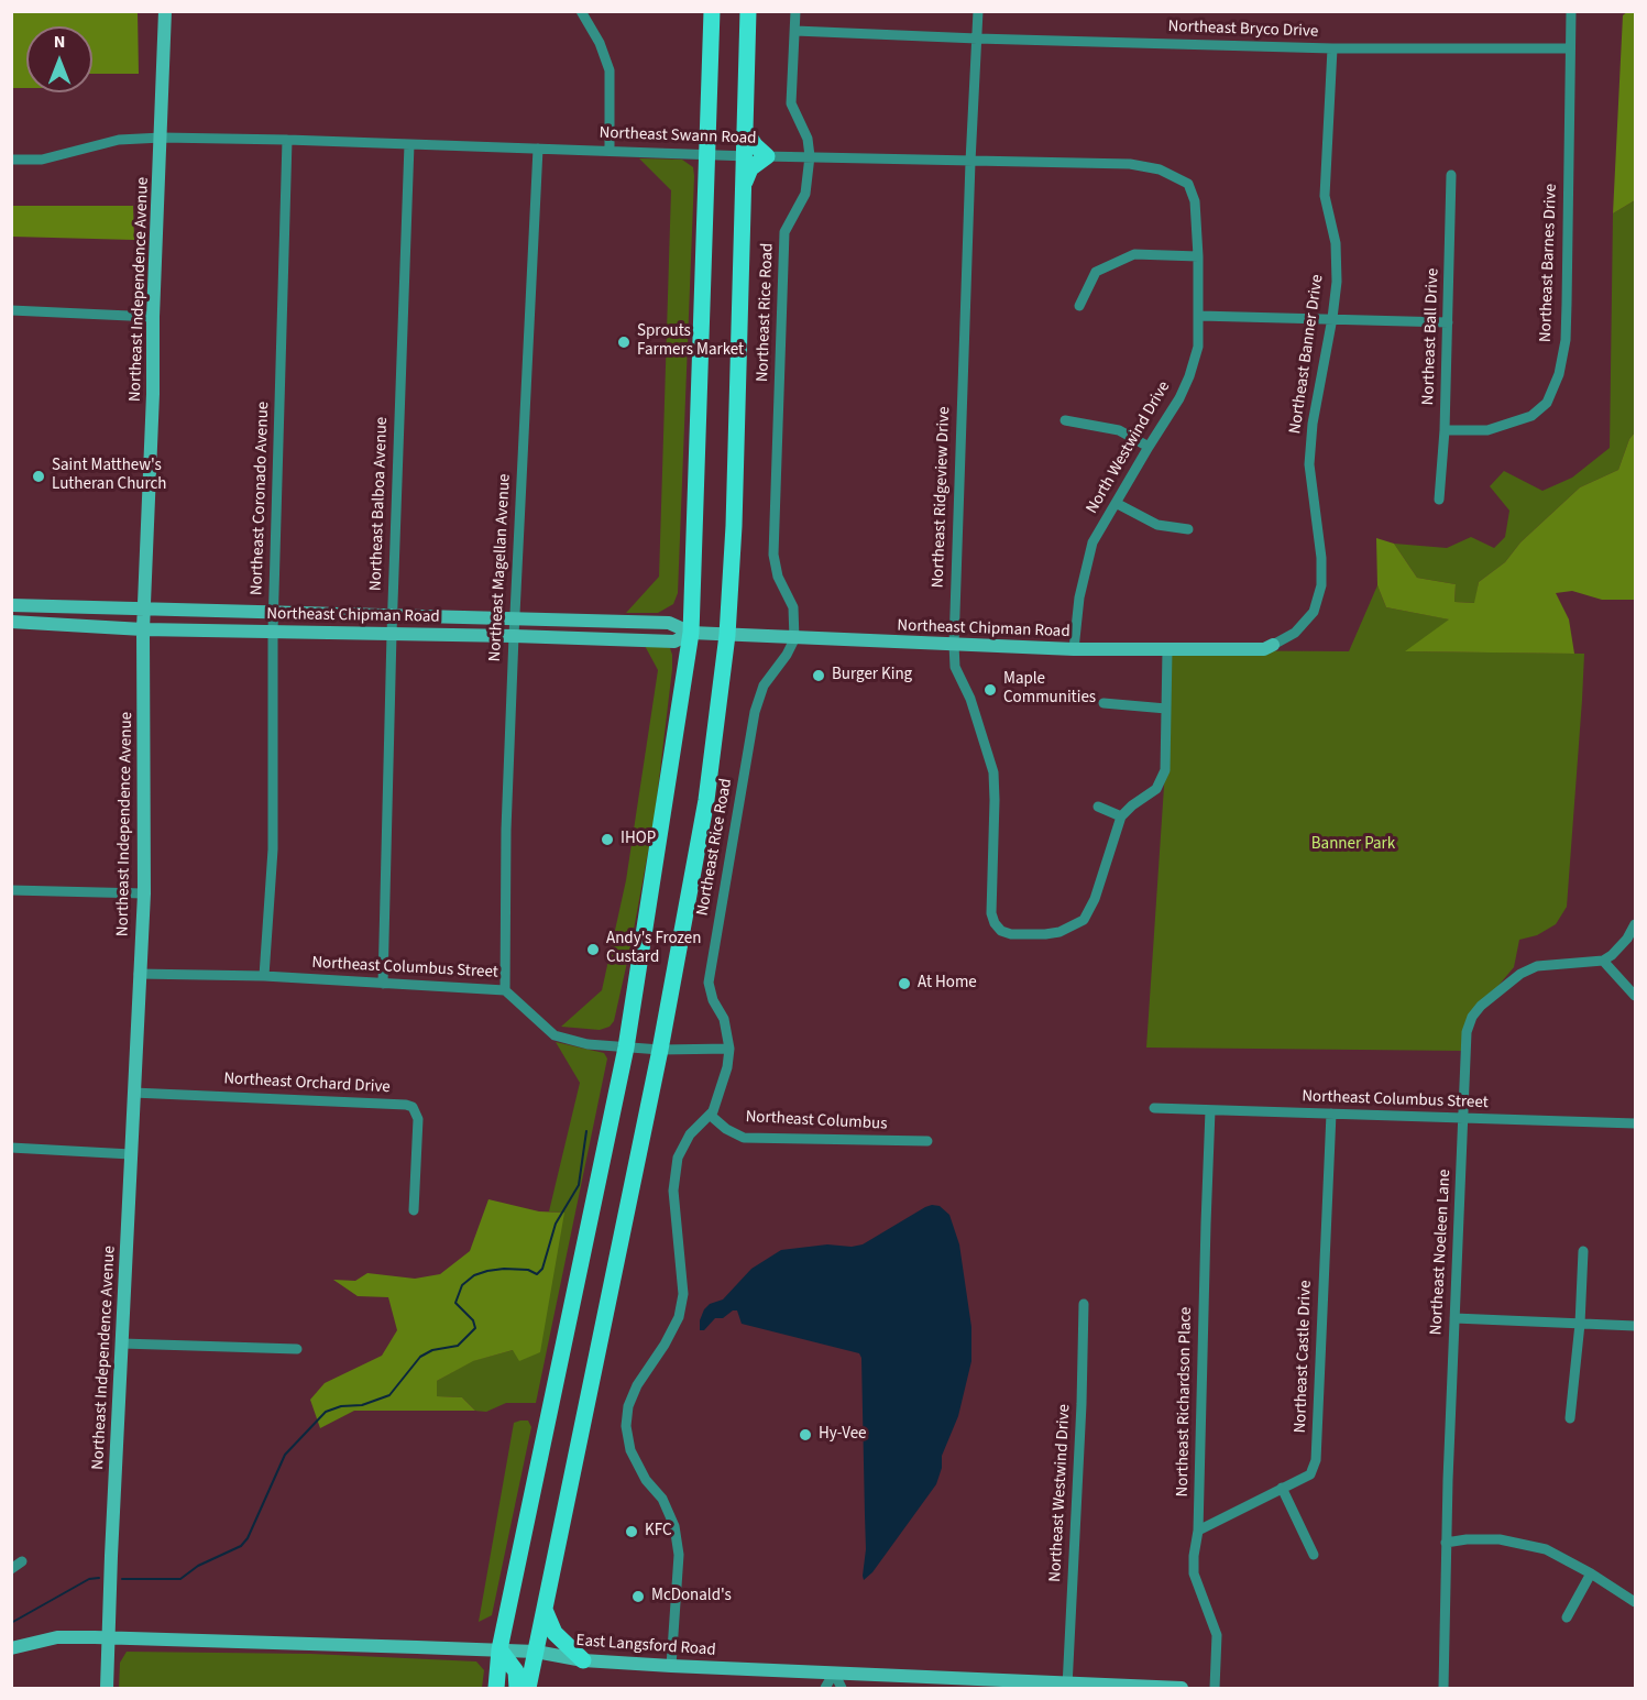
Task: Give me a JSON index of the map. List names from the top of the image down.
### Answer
{
  "streets": {
    "street": [
      "Northeast Bryco Drive",
      "Northeast Swann Road",
      "Northeast Barnes Drive",
      "Northeast Independence Avenue",
      "Northeast Rice Road",
      "Northeast Ball Drive",
      "Northeast Banner Drive",
      "North Westwind Drive",
      "Northeast Ridgeview Drive",
      "Northeast Coronado Avenue",
      "Northeast Balboa Avenue",
      "Northeast Magellan Avenue",
      "Northeast Chipman Road",
      "Northeast Columbus Street",
      "Northeast Orchard Drive",
      "Northeast Columbus",
      "Northeast Noeleen Lane",
      "Northeast Castle Drive",
      "Northeast Richardson Place",
      "Northeast Westwind Drive",
      "East Langsford Road"
    ]
  },
  "crossings": [
    ["Northeast Bryco Drive", "Northeast Barnes Drive"],
    ["Northeast Bryco Drive", "Northeast Rice Road"],
    ["Northeast Bryco Drive", "Northeast Banner Drive"],
    ["Northeast Bryco Drive", "Northeast Ridgeview Drive"],
    ["Northeast Swann Road", "Northeast Independence Avenue"],
    ["Northeast Swann Road", "Northeast Rice Road"],
    ["Northeast Swann Road", "North Westwind Drive"],
    ["Northeast Swann Road", "Northeast Ridgeview Drive"],
    ["Northeast Swann Road", "Northeast Coronado Avenue"],
    ["Northeast Swann Road", "Northeast Balboa Avenue"],
    ["Northeast Swann Road", "Northeast Magellan Avenue"],
    ["Northeast Barnes Drive", "Northeast Ball Drive"],
    ["Northeast Independence Avenue", "Northeast Chipman Road"],
    ["Northeast Independence Avenue", "Northeast Columbus Street"],
    ["Northeast Independence Avenue", "Northeast Orchard Drive"],
    ["Northeast Independence Avenue", "East Langsford Road"],
    ["Northeast Rice Road", "Northeast Chipman Road"],
    ["Northeast Rice Road", "Northeast Columbus Street"],
    ["Northeast Rice Road", "Northeast Columbus"],
    ["Northeast Rice Road", "East Langsford Road"],
    ["Northeast Banner Drive", "Northeast Chipman Road"],
    ["North Westwind Drive", "Northeast Chipman Road"],
    ["Northeast Ridgeview Drive", "Northeast Chipman Road"],
    ["Northeast Coronado Avenue", "Northeast Chipman Road"],
    ["Northeast Coronado Avenue", "Northeast Columbus Street"],
    ["Northeast Balboa Avenue", "Northeast Chipman Road"],
    ["Northeast Balboa Avenue", "Northeast Columbus Street"],
    ["Northeast Magellan Avenue", "Northeast Chipman Road"],
    ["Northeast Magellan Avenue", "Northeast Columbus Street"],
    ["Northeast Columbus Street", "Northeast Noeleen Lane"],
    ["Northeast Columbus Street", "Northeast Castle Drive"],
    ["Northeast Columbus Street", "Northeast Richardson Place"],
    ["Northeast Castle Drive", "Northeast Richardson Place"],
    ["Northeast Westwind Drive", "East Langsford Road"]
  ],
  "parks": ["Banner Park"],
  "places": [
    "Sprouts Farmers Market",
    "Saint Matthew's Lutheran Church",
    "Burger King",
    "Maple Communities",
    "IHOP",
    "Andy's Frozen Custard",
    "At Home",
    "Hy-Vee",
    "KFC",
    "McDonald's"
  ],
  "north": "top"
}
